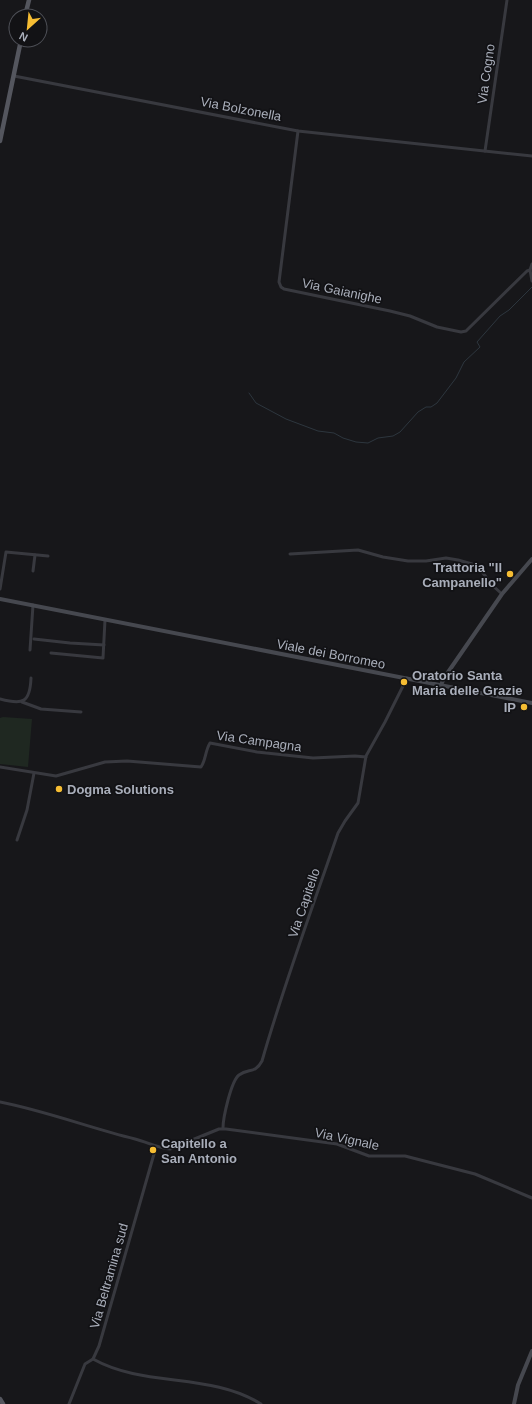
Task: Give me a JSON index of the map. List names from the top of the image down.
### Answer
{
  "streets": {
    "main road": ["Viale dei Borromeo"],
    "street": [
      "Via Cogno",
      "Via Bolzonella",
      "Via Gaianighe",
      "Via Campagna",
      "Via Capitello",
      "Via Vignale",
      "Via Beltramina sud"
    ]
  },
  "crossings": [
    ["Via Cogno", "Via Bolzonella"],
    ["Via Bolzonella", "Via Gaianighe"],
    ["Viale dei Borromeo", "Via Capitello"],
    ["Via Campagna", "Via Capitello"],
    ["Via Capitello", "Via Vignale"],
    ["Via Vignale", "Via Beltramina sud"]
  ],
  "places": [
    "Trattoria \"Il Campanello\"",
    "Oratorio Santa Maria delle Grazie",
    "IP",
    "Dogma Solutions",
    "Capitello a San Antonio"
  ],
  "north": "bottom left"
}
